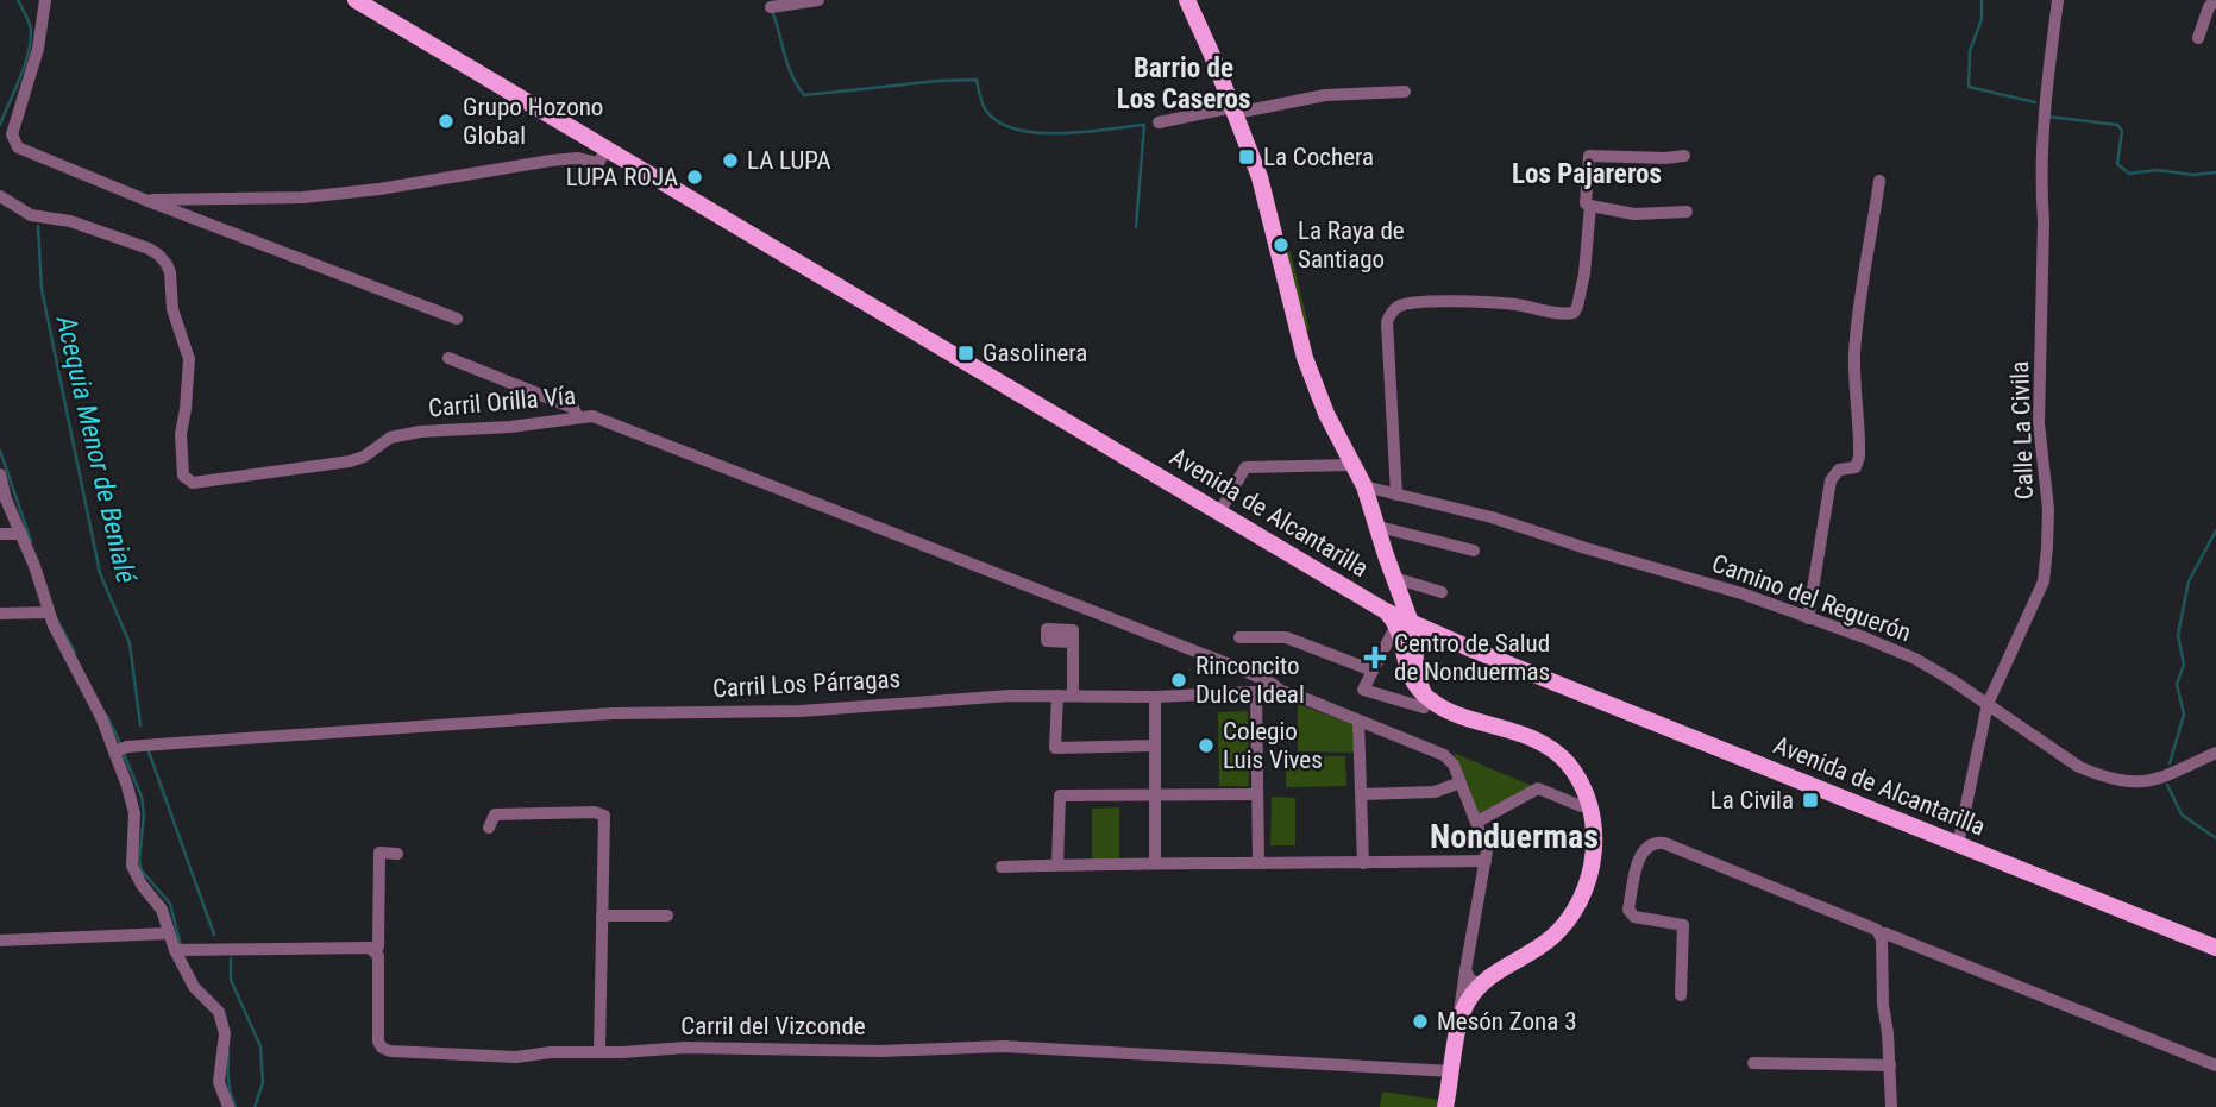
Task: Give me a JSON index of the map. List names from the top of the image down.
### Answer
{
  "streets": {
    "main road": ["Avenida de Alcantarilla"],
    "street": [
      "Carril Orilla Vía",
      "Calle La Civila",
      "Camino del Reguerón",
      "Carril Los Párragas",
      "Carril del Vizconde"
    ]
  },
  "crossings": [
    ["Carril Orilla Vía", "Carril Los Párragas"],
    ["Calle La Civila", "Avenida de Alcantarilla"],
    ["Calle La Civila", "Camino del Reguerón"]
  ],
  "districts": ["Barrio de Los Caseros", "Los Pajareros", "Nonduermas"],
  "water": ["Acequia Menor de Benialé"],
  "places": {
    "other": [
      "Grupo Hozono Global",
      "LA LUPA",
      "LUPA ROJA",
      "La Raya de Santiago",
      "Rinconcito Dulce Ideal",
      "Colegio Luis Vives",
      "Mesón Zona 3"
    ],
    "transit": ["La Cochera", "Gasolinera", "La Civila"],
    "health": ["Centro de Salud de Nonduermas"]
  }
}
